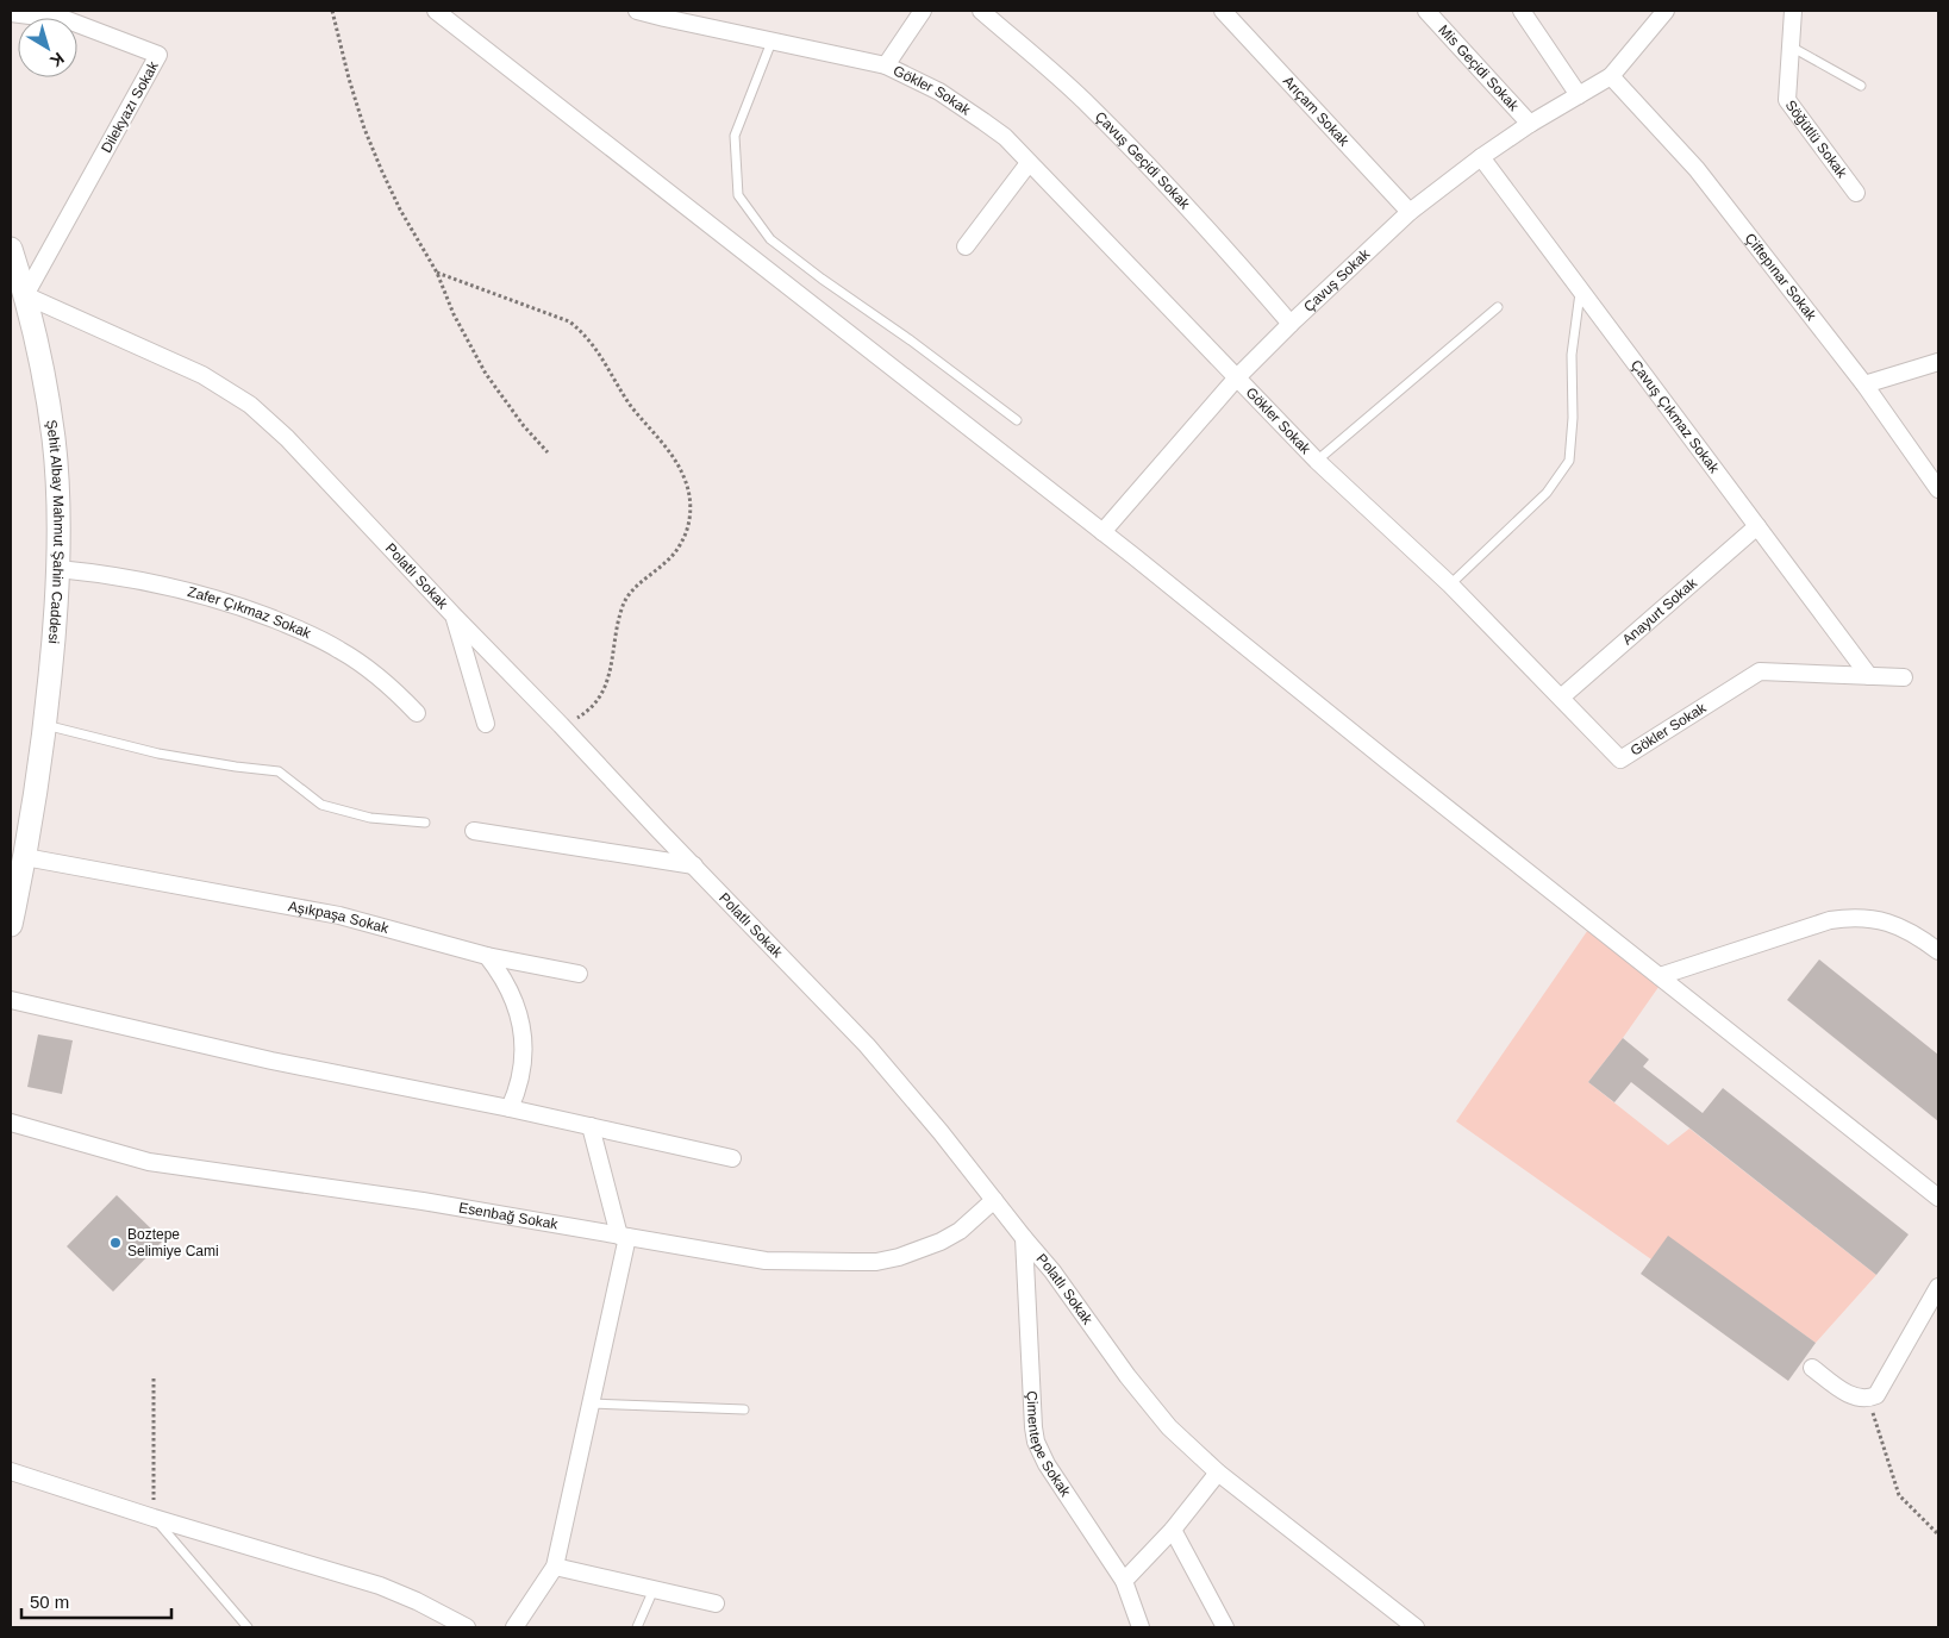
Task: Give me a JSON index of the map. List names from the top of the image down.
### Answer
{
  "streets": {
    "street": [
      "Mis Geçidi Sokak",
      "Gökler Sokak",
      "Dilekyazı Sokak",
      "Arıçam Sokak",
      "Söğütlü Sokak",
      "Çavuş Geçidi Sokak",
      "Çiftepınar Sokak",
      "Çavuş Sokak",
      "Çavuş Çıkmaz Sokak",
      "Şehit Albay Mahmut Şahin Caddesi",
      "Polatlı Sokak",
      "Anayurt Sokak",
      "Zafer Çıkmaz Sokak",
      "Aşıkpaşa Sokak",
      "Esenbağ Sokak",
      "Çimentepe Sokak"
    ]
  },
  "crossings": [
    ["Mis Geçidi Sokak", "Çavuş Sokak"],
    ["Gökler Sokak", "Çavuş Sokak"],
    ["Gökler Sokak", "Çavuş Çıkmaz Sokak"],
    ["Gökler Sokak", "Anayurt Sokak"],
    ["Dilekyazı Sokak", "Şehit Albay Mahmut Şahin Caddesi"],
    ["Dilekyazı Sokak", "Polatlı Sokak"],
    ["Arıçam Sokak", "Çavuş Sokak"],
    ["Çavuş Geçidi Sokak", "Çavuş Sokak"],
    ["Çiftepınar Sokak", "Çavuş Sokak"],
    ["Çavuş Sokak", "Çavuş Çıkmaz Sokak"],
    ["Çavuş Çıkmaz Sokak", "Anayurt Sokak"],
    ["Şehit Albay Mahmut Şahin Caddesi", "Polatlı Sokak"],
    ["Şehit Albay Mahmut Şahin Caddesi", "Zafer Çıkmaz Sokak"],
    ["Şehit Albay Mahmut Şahin Caddesi", "Aşıkpaşa Sokak"],
    ["Polatlı Sokak", "Esenbağ Sokak"],
    ["Polatlı Sokak", "Çimentepe Sokak"]
  ],
  "places": ["Boztepe Selimiye Cami"],
  "scale_bar": "50 m",
  "north": "bottom right"
}
